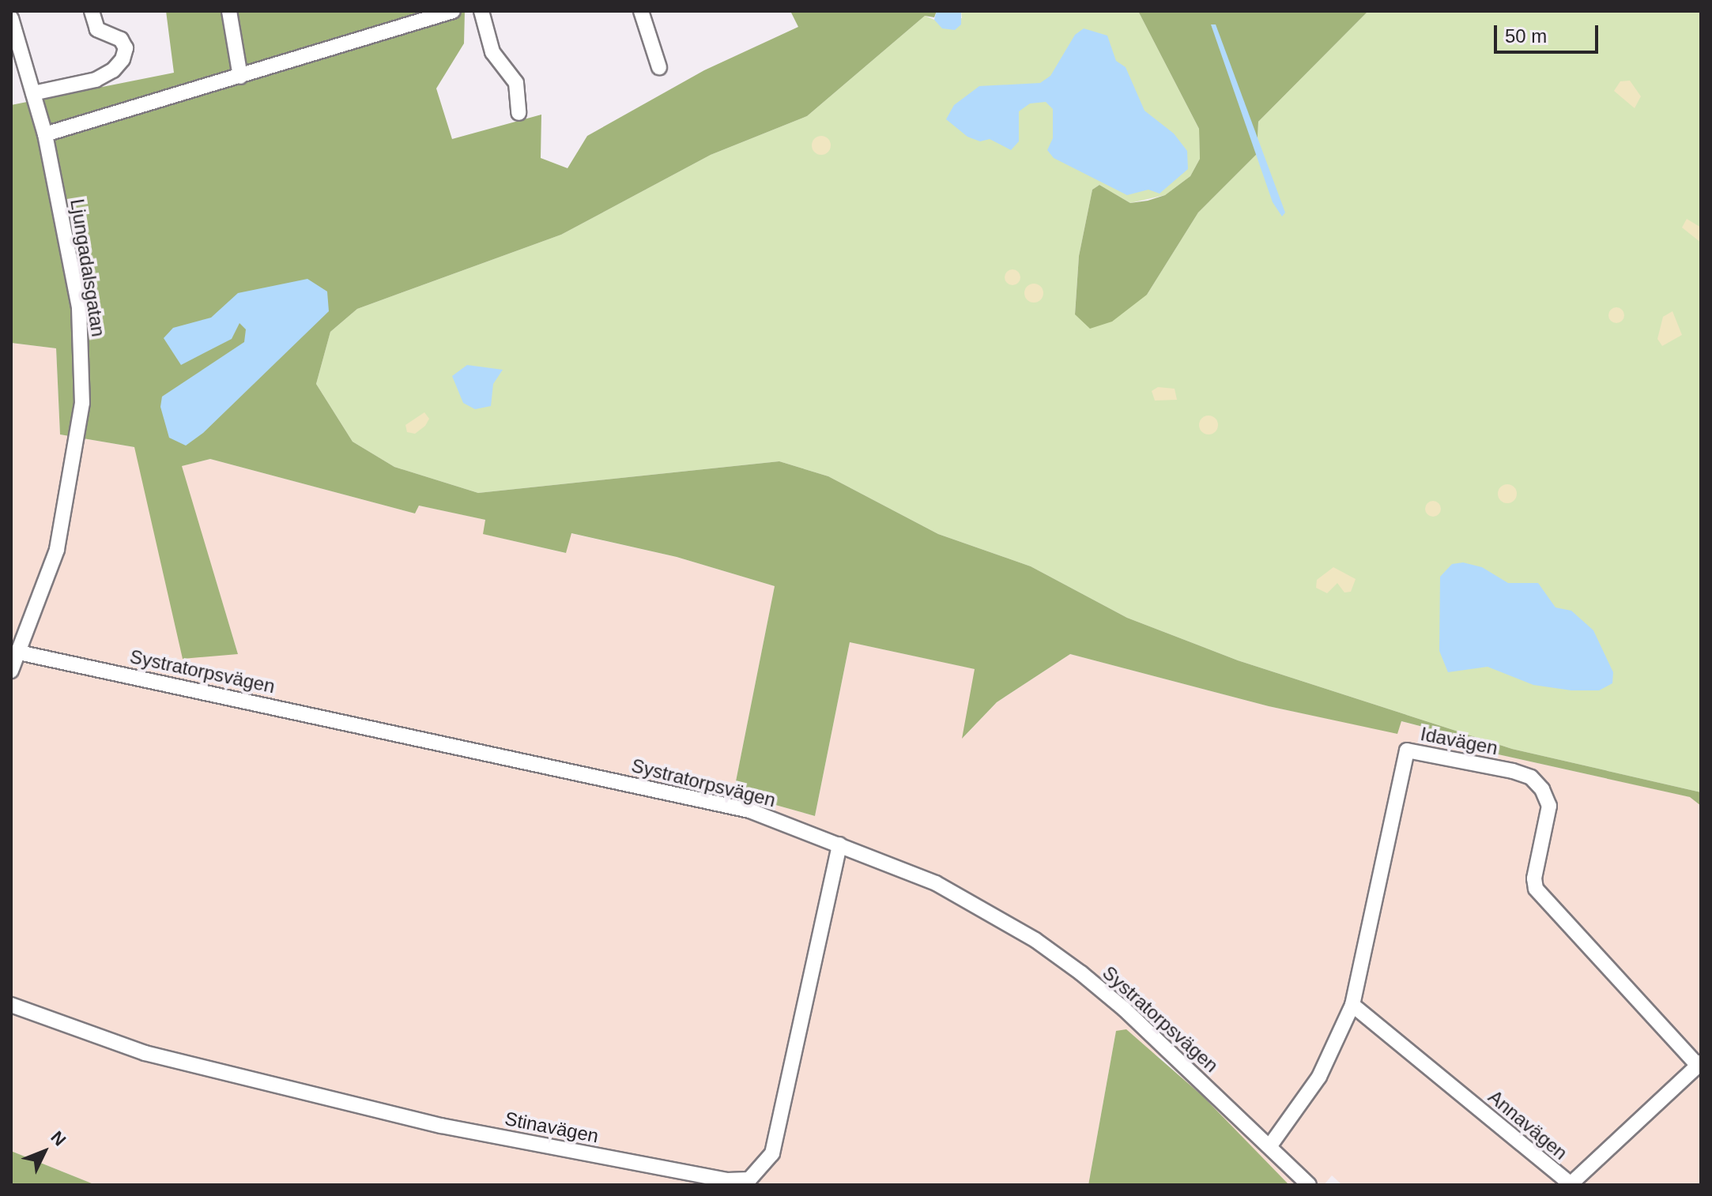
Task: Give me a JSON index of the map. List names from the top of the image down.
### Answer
{
  "streets": {
    "street": [
      "Ljungadalsgatan",
      "Systratorpsvägen",
      "Idavägen",
      "Annavägen",
      "Stinavägen"
    ]
  },
  "crossings": [
    ["Ljungadalsgatan", "Systratorpsvägen"],
    ["Systratorpsvägen", "Idavägen"],
    ["Systratorpsvägen", "Stinavägen"],
    ["Idavägen", "Annavägen"]
  ],
  "scale_bar": "50 m",
  "north": "top right"
}
